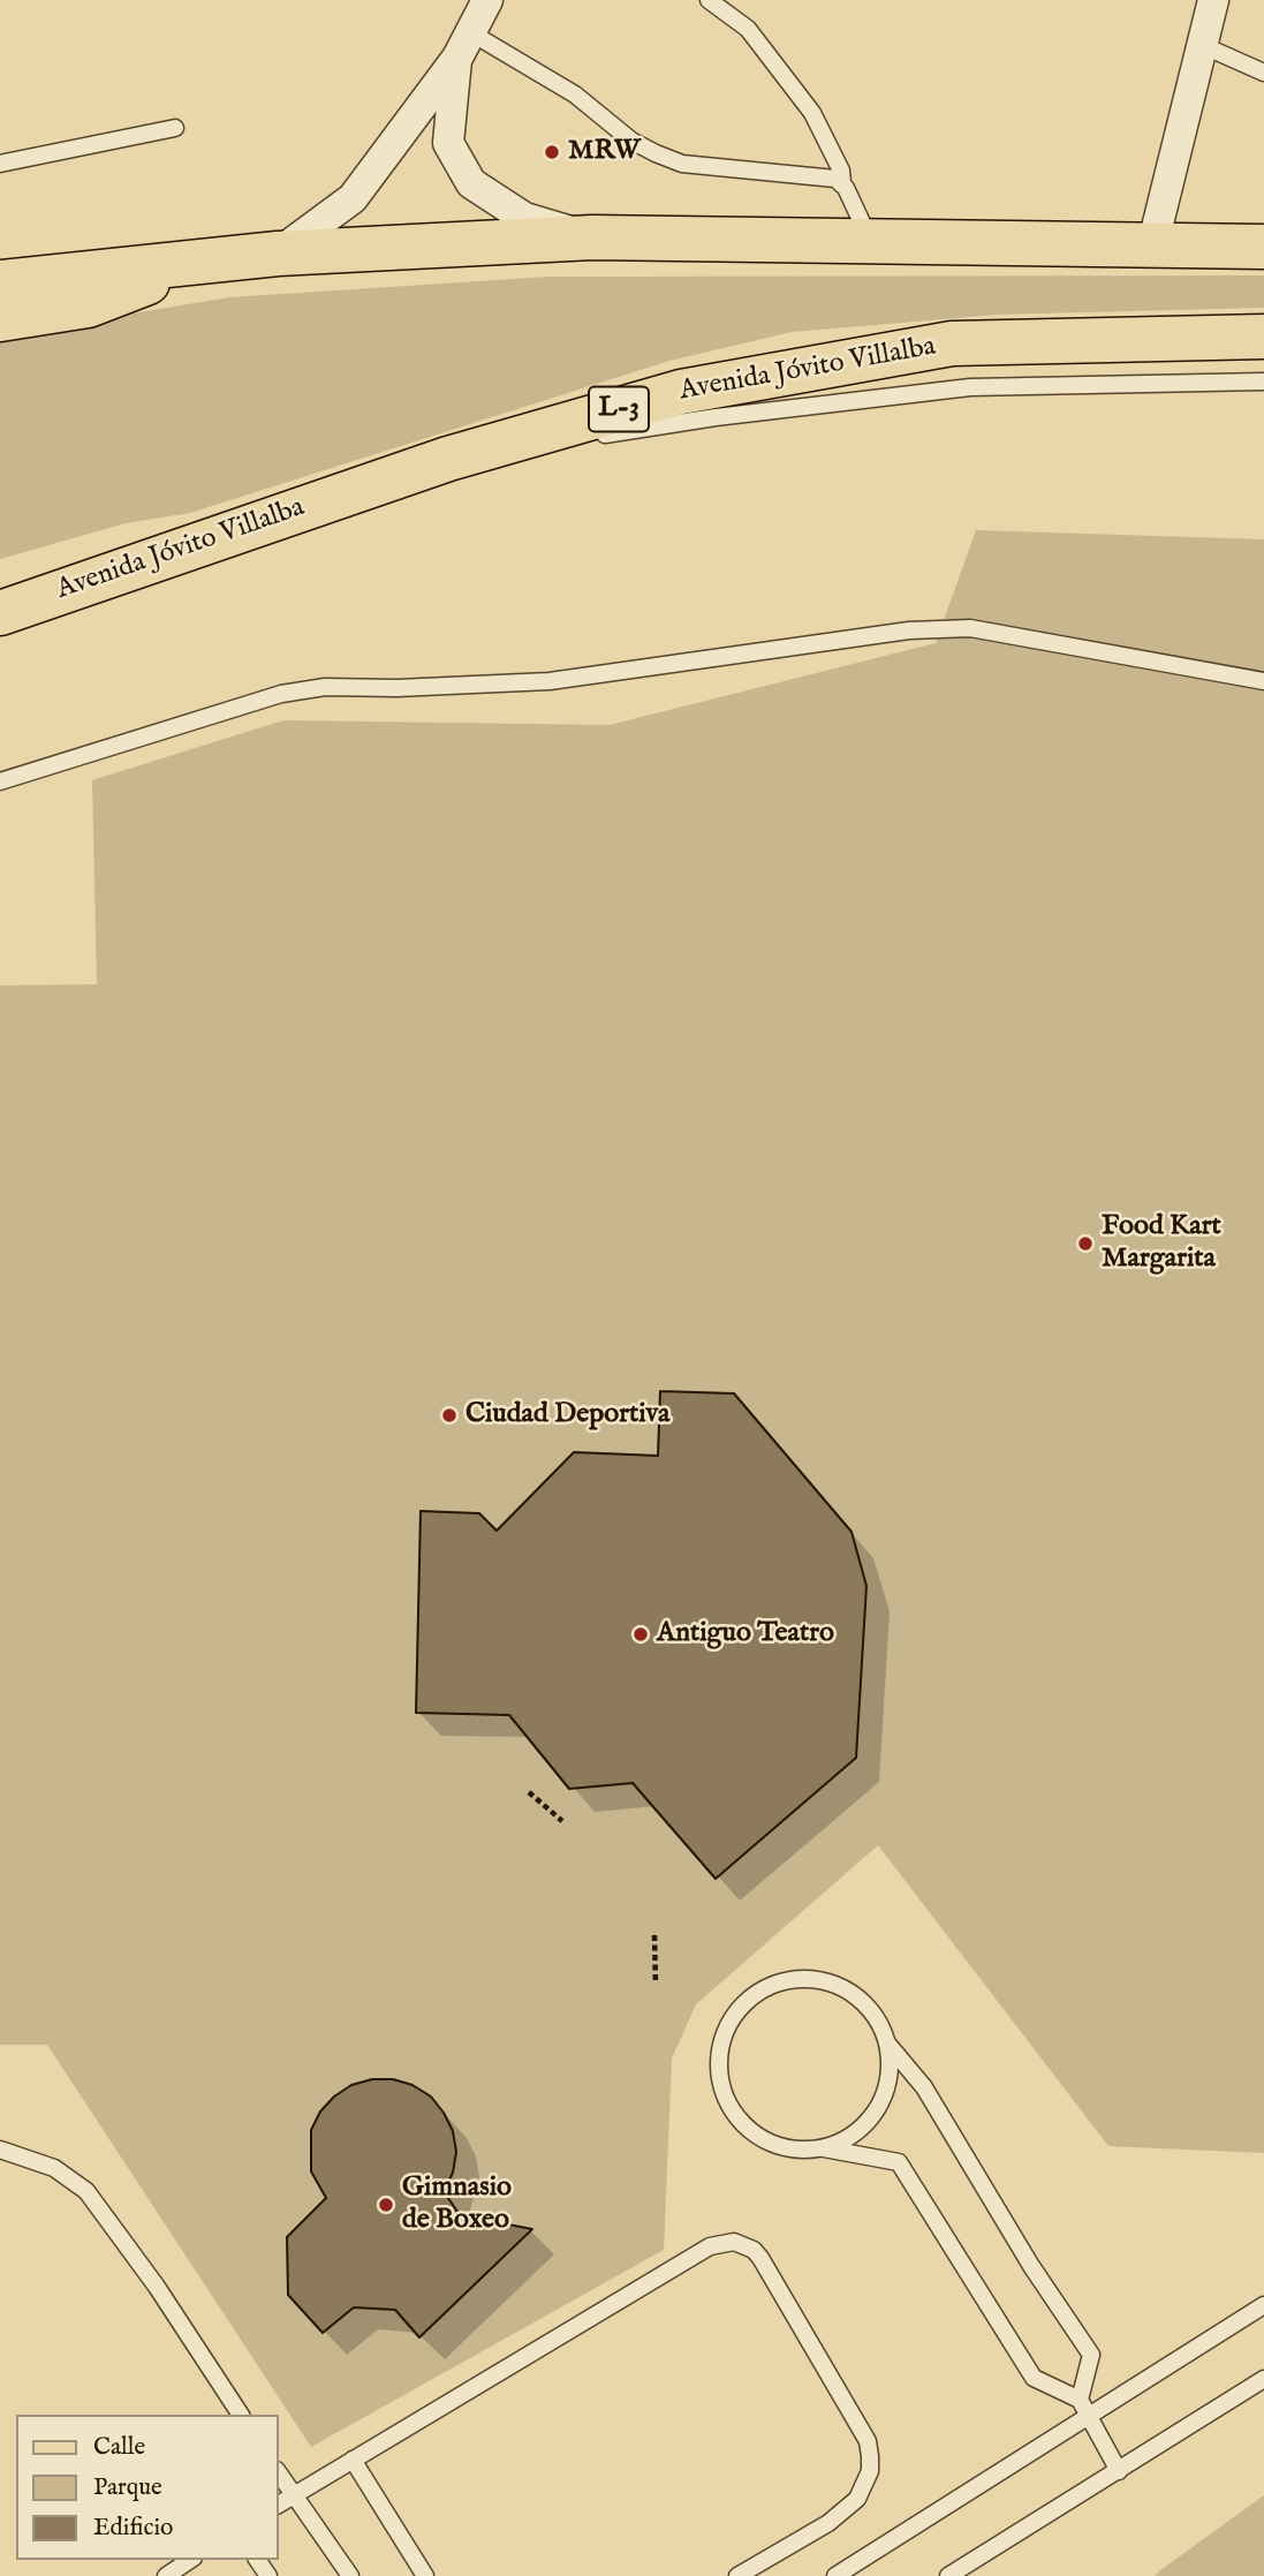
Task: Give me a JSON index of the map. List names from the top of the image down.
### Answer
{
  "streets": {
    "main road": ["Avenida Jóvito Villalba", "L-3"]
  },
  "places": [
    "MRW",
    "Food Kart Margarita",
    "Ciudad Deportiva",
    "Antiguo Teatro",
    "Gimnasio de Boxeo"
  ],
  "legend": ["Calle", "Parque", "Edificio"]
}
